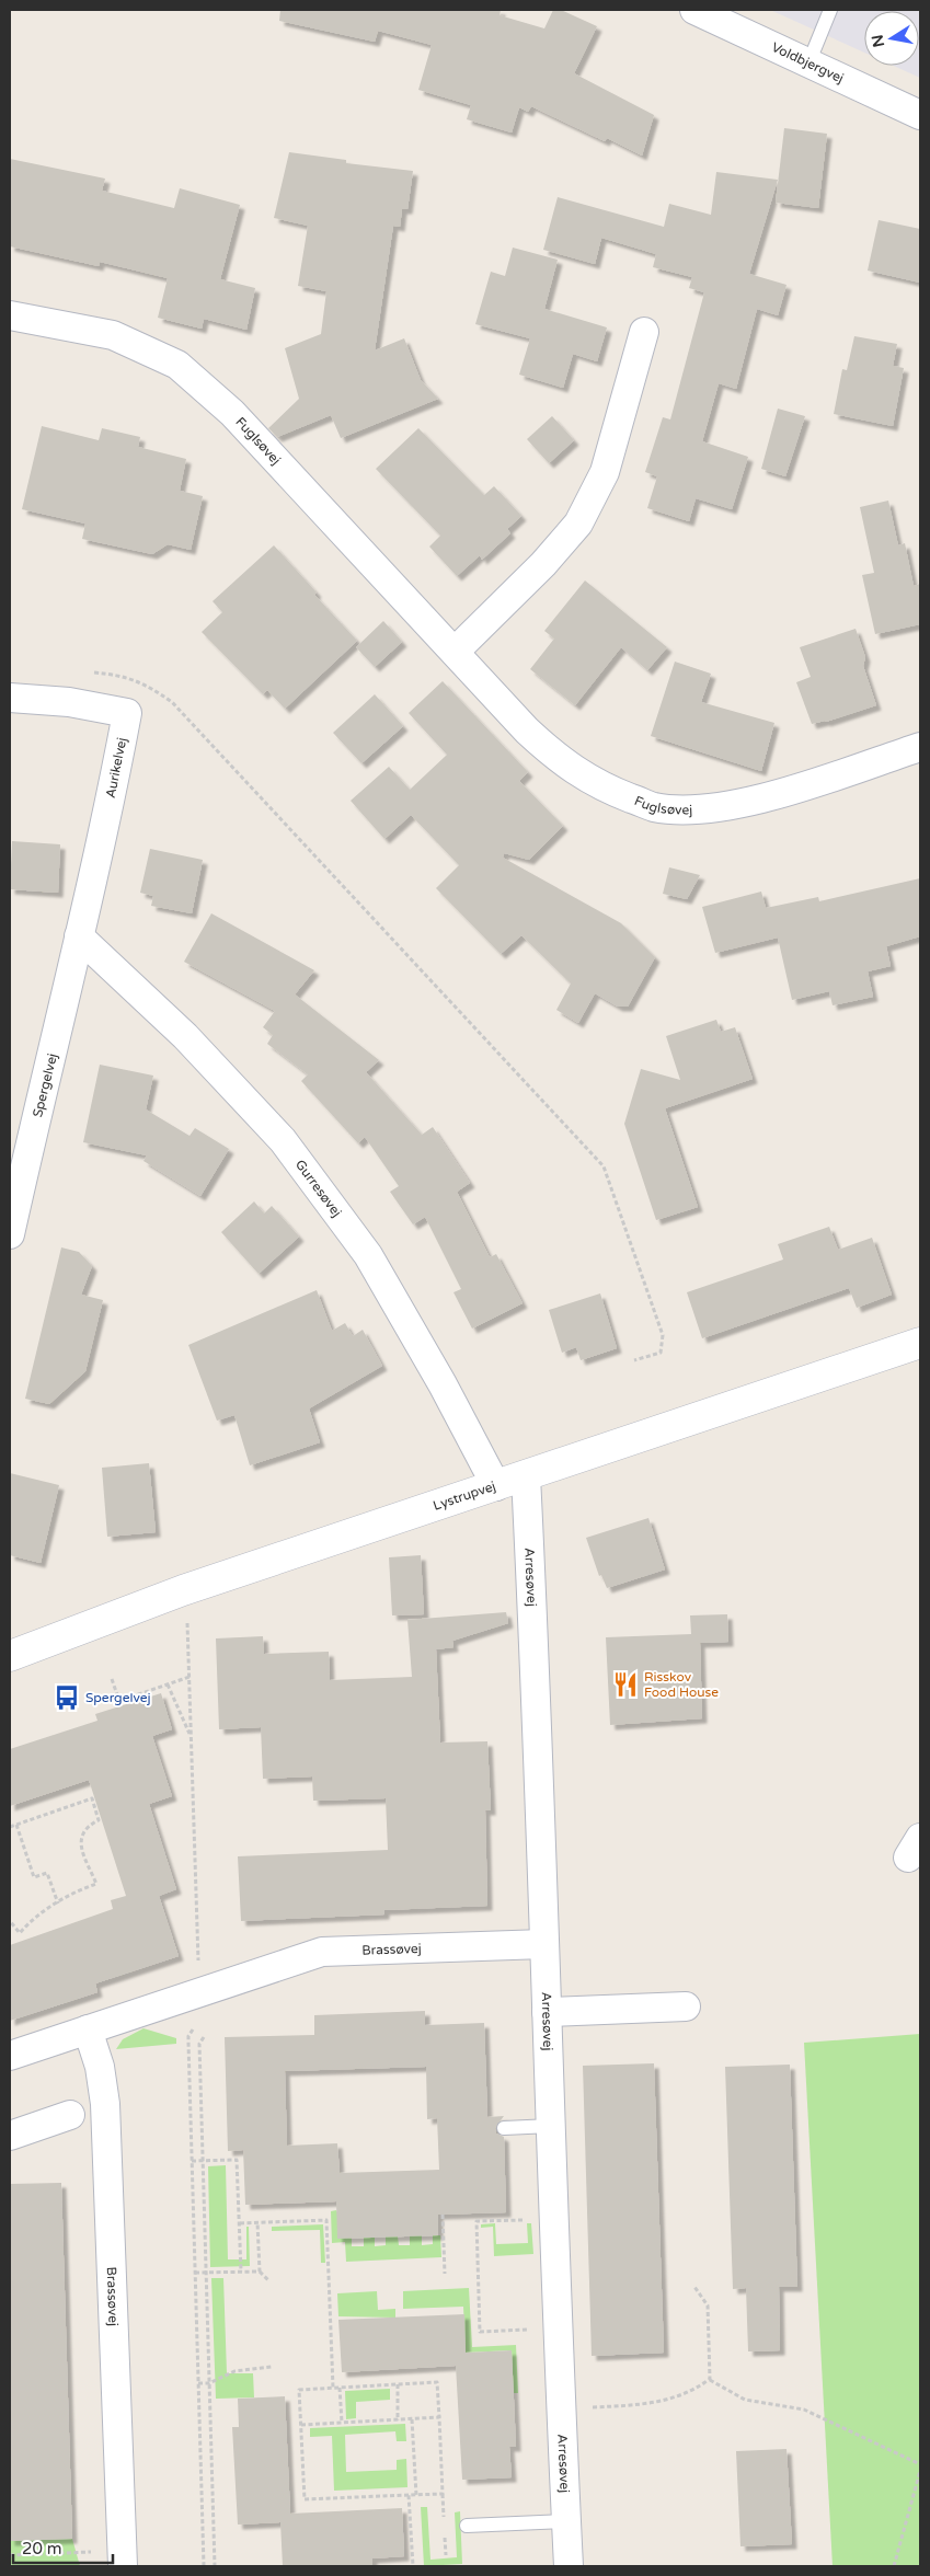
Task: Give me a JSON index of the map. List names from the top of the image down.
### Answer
{
  "streets": {
    "street": [
      "Voldbjergvej",
      "Fuglsøvej",
      "Aurikelvej",
      "Spergelvej",
      "Gurresøvej",
      "Lystrupvej",
      "Arresøvej",
      "Brassøvej"
    ]
  },
  "crossings": [
    ["Aurikelvej", "Spergelvej"],
    ["Aurikelvej", "Gurresøvej"],
    ["Spergelvej", "Gurresøvej"],
    ["Gurresøvej", "Lystrupvej"],
    ["Lystrupvej", "Arresøvej"],
    ["Arresøvej", "Brassøvej"]
  ],
  "places": {
    "restaurant": ["Risskov Food House"],
    "bus stop": ["Spergelvej"]
  },
  "scale_bar": "20 m",
  "north": "left"
}
